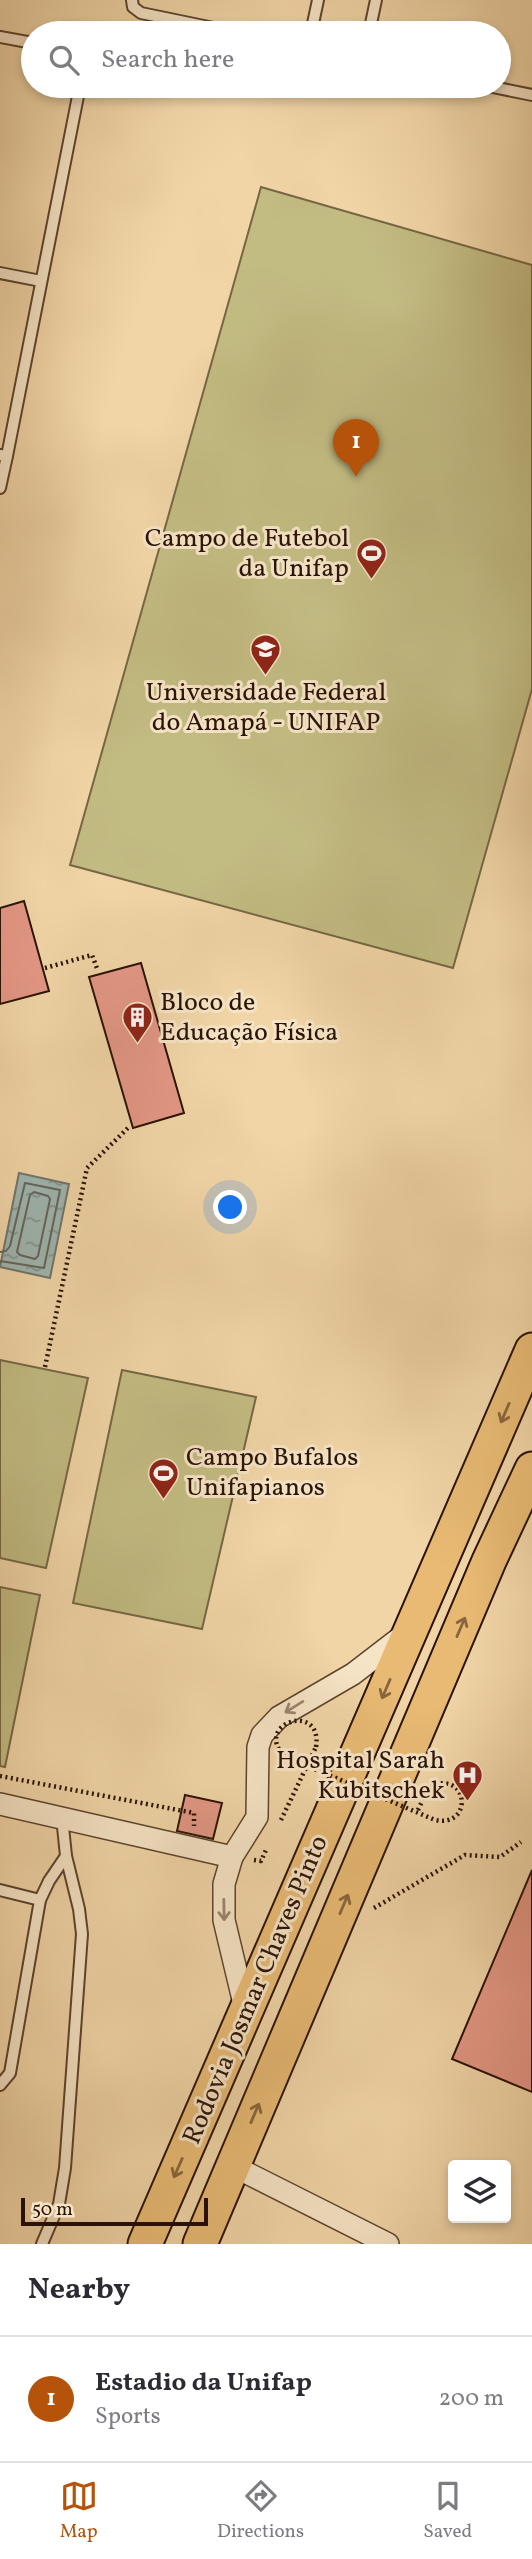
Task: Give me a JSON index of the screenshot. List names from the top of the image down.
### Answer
{
  "streets": {
    "main road": ["Rodovia Josmar Chaves Pinto"]
  },
  "places": {
    "sports": ["Campo de Futebol da Unifap", "Campo Bufalos Unifapianos"],
    "school or university": ["Universidade Federal do Amapá - UNIFAP"],
    "building": ["Bloco de Educação Física"],
    "hospital": ["Hospital Sarah Kubitschek"]
  },
  "scale_bar": "50 m",
  "page": {
    "search": "Search here",
    "pins": "1",
    "scale": "50 m",
    "heading": "Nearby",
    "list": [
      {
        "mark": "1",
        "name": "Estadio da Unifap",
        "note": "Sports",
        "value": "200 m"
      }
    ],
    "nav": ["Map", "Directions", "Saved"]
  }
}
